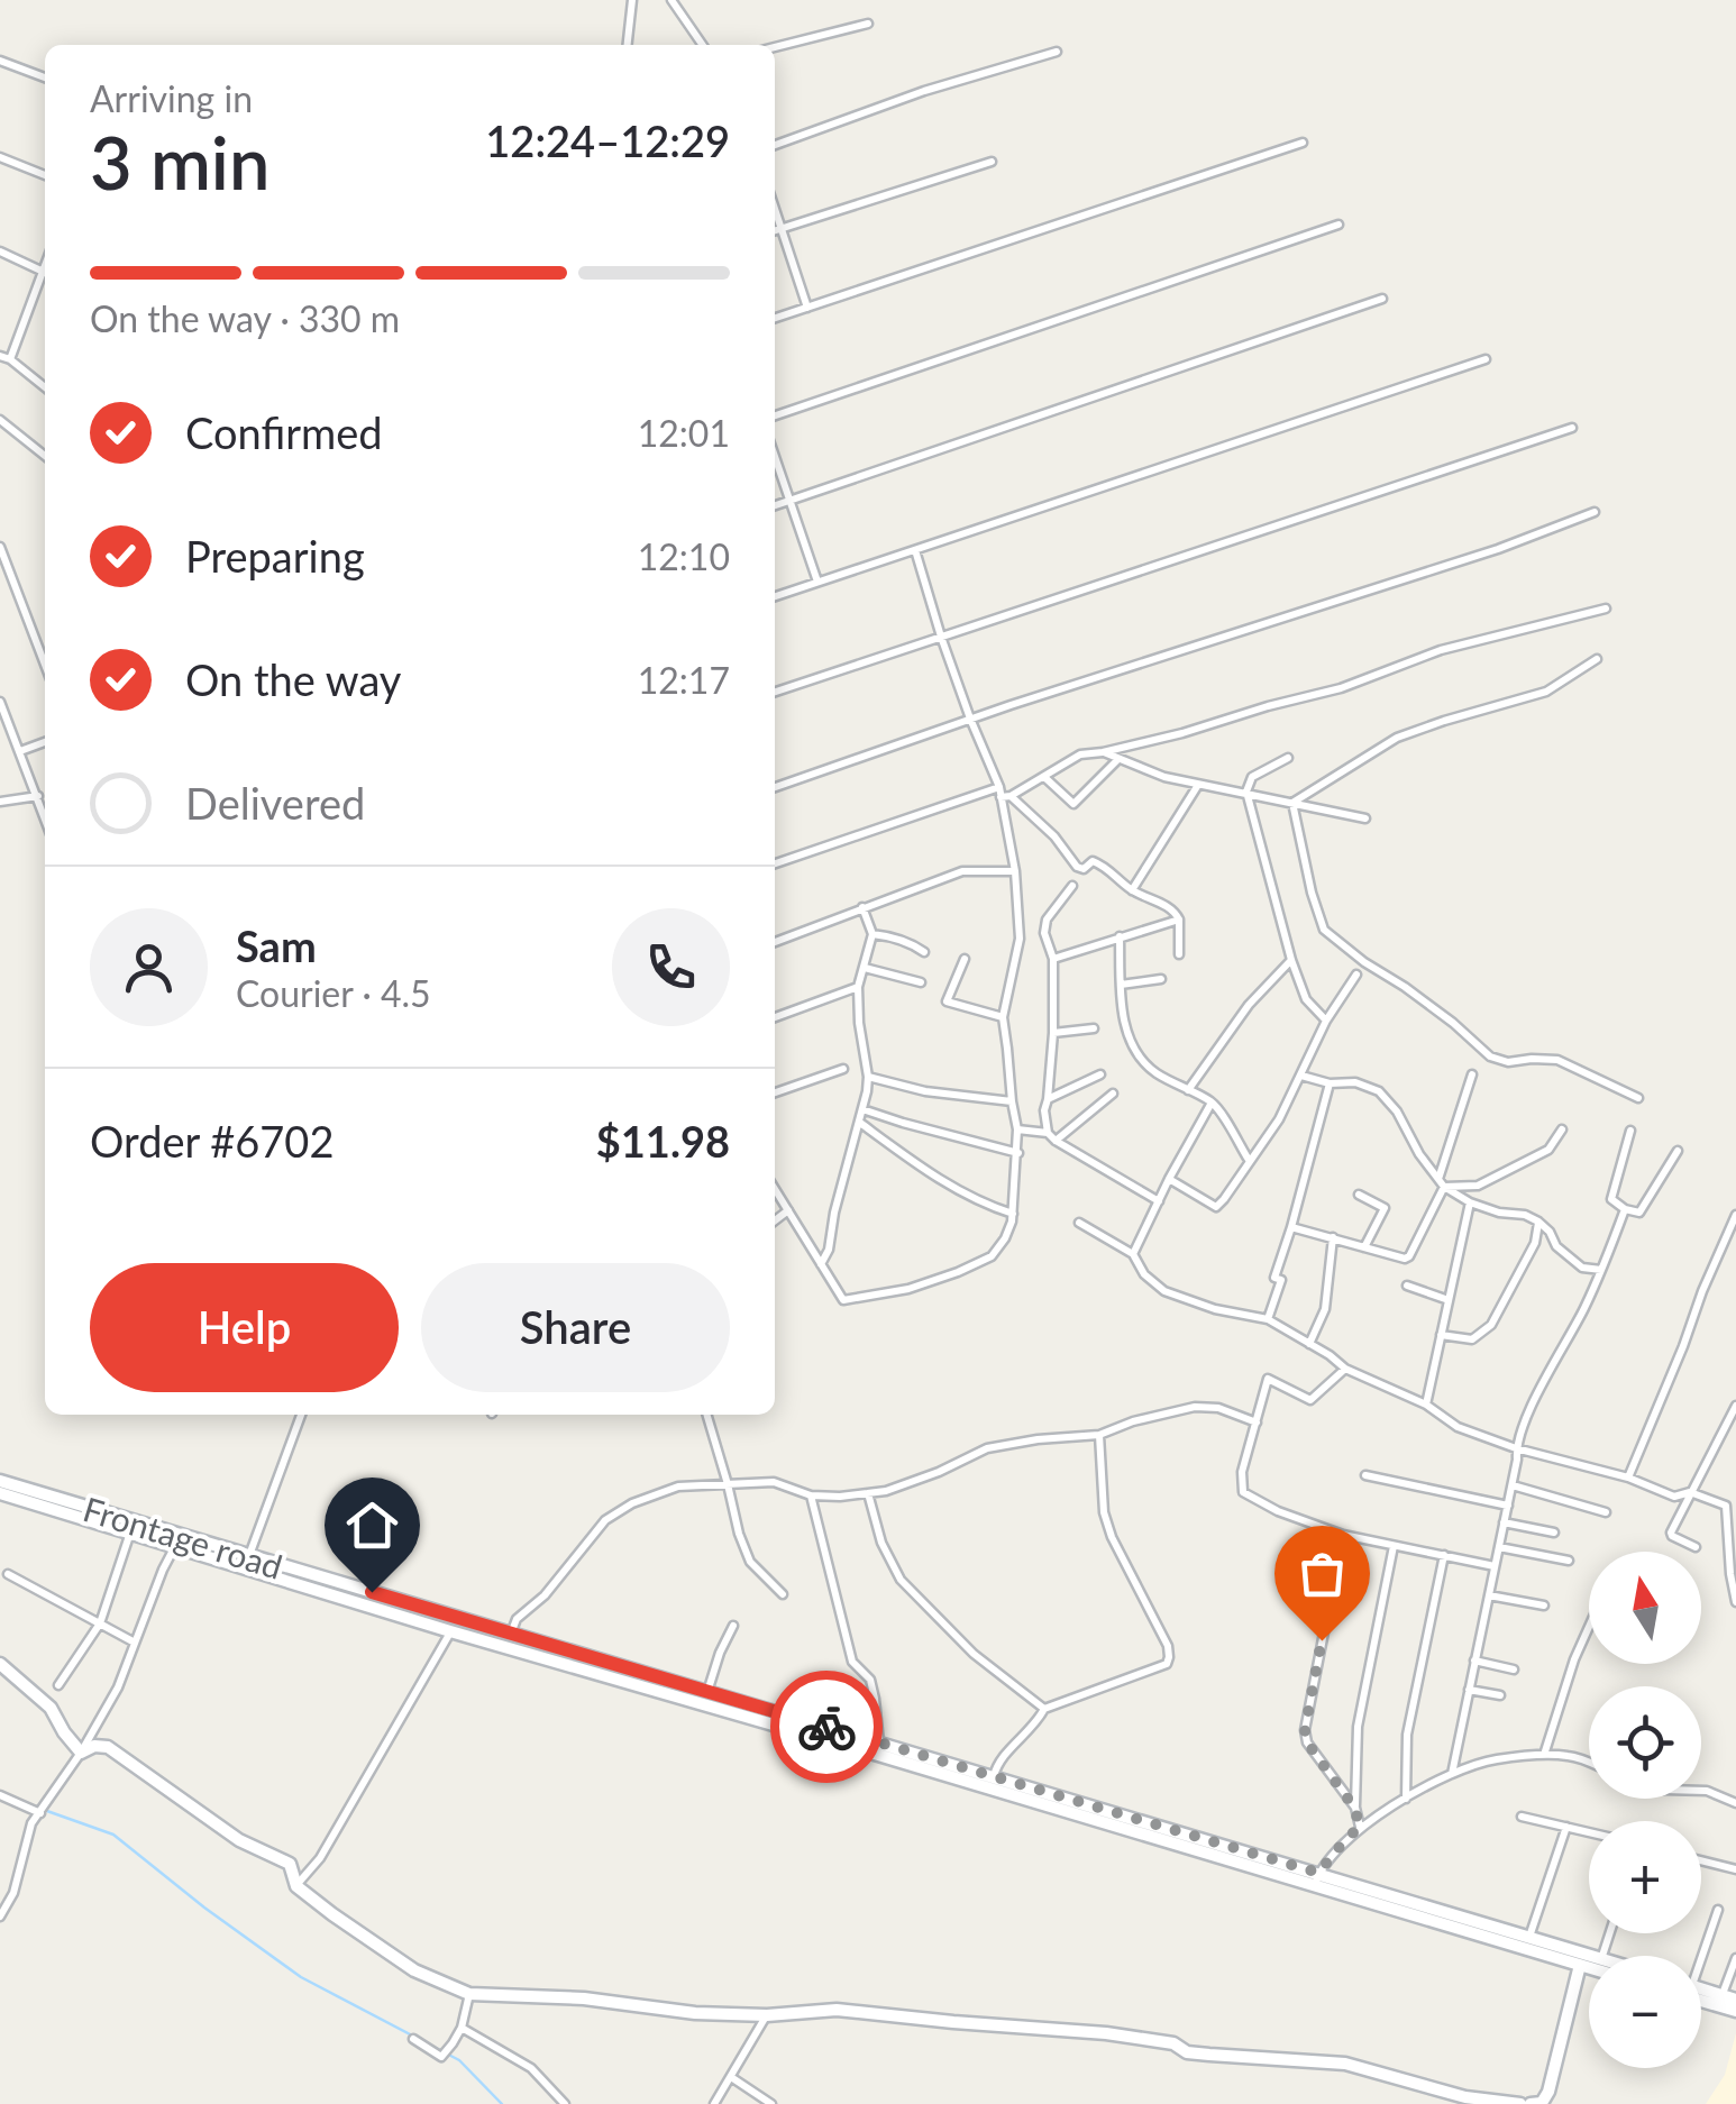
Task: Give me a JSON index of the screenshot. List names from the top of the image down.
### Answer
{
  "streets": {
    "main road": ["Frontage road"]
  },
  "north": "top",
  "page": {
    "heading": ["3 min", "Arriving in", "12:24–12:29"],
    "panel": [
      "Sam",
      "Courier · 4.5",
      "Order #6702",
      "$11.98"
    ],
    "bar": "On the way · 330 m",
    "list": [
      ["Confirmed", "12:01"],
      ["Preparing", "12:10"],
      ["On the way", "12:17"],
      "Delivered"
    ],
    "buttons": ["Help", "Share"],
    "map_buttons": ["+", "−"]
  }
}
